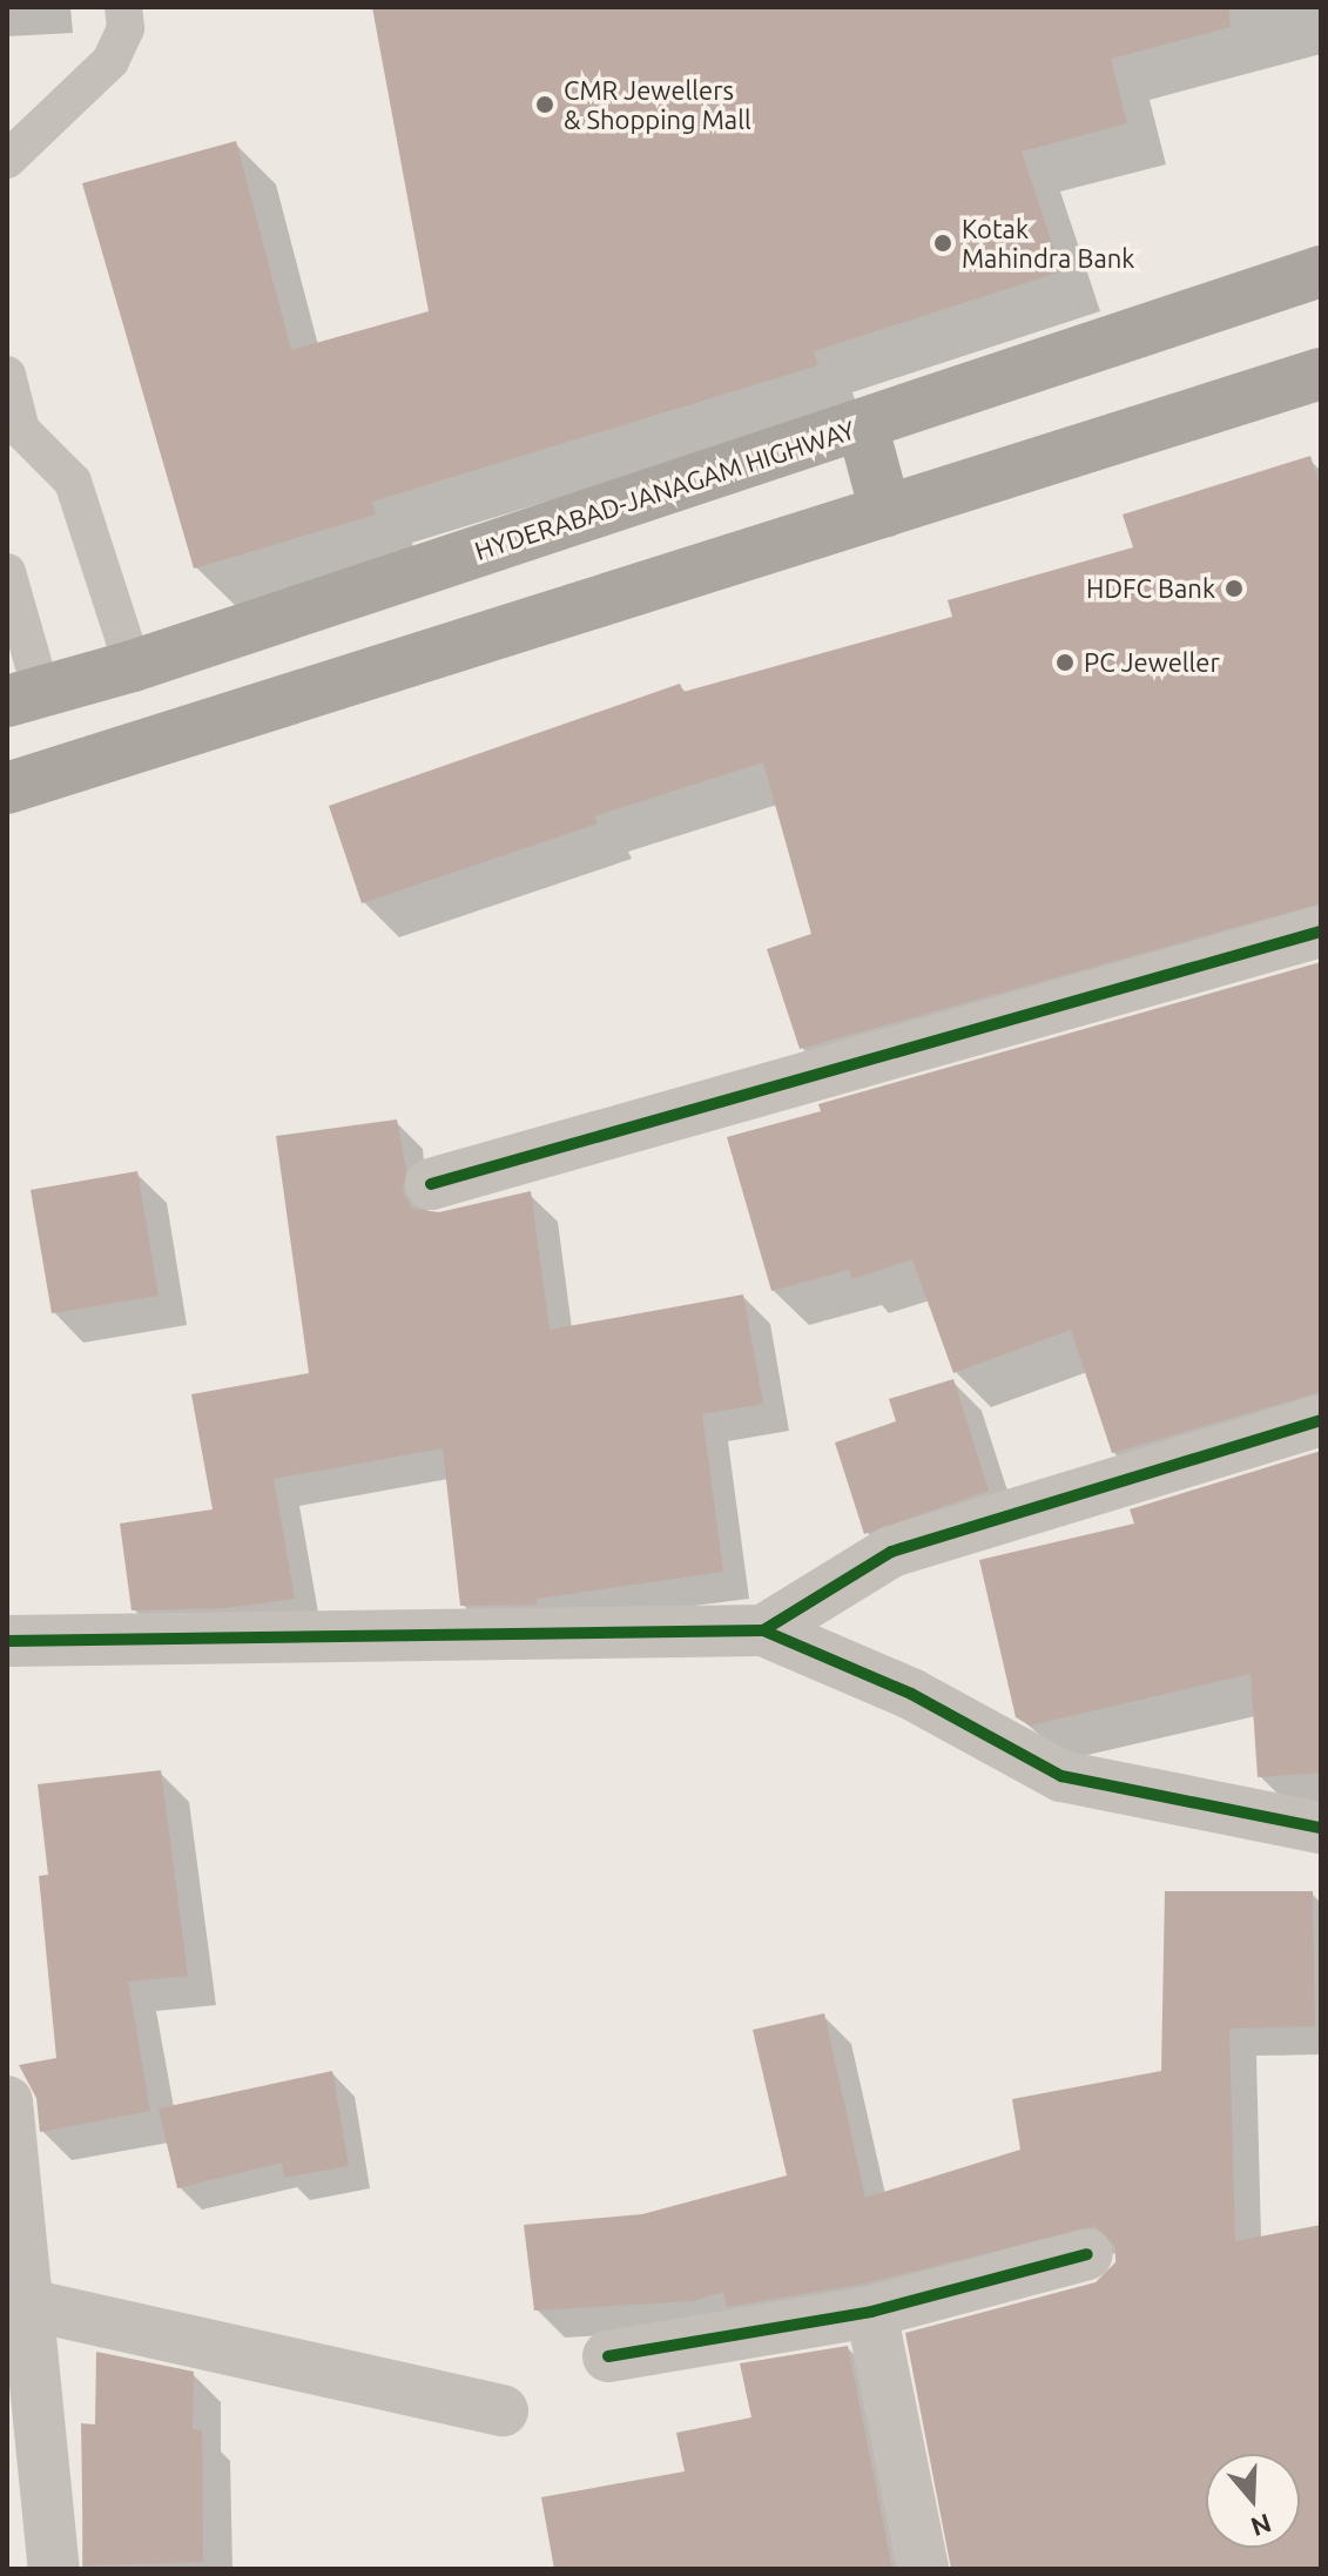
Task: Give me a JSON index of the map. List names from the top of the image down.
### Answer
{
  "streets": {
    "highway": ["HYDERABAD-JANAGAM HIGHWAY"]
  },
  "places": [
    "CMR Jewellers & Shopping Mall",
    "Kotak Mahindra Bank",
    "HDFC Bank",
    "PC Jeweller"
  ],
  "north": "bottom"
}
